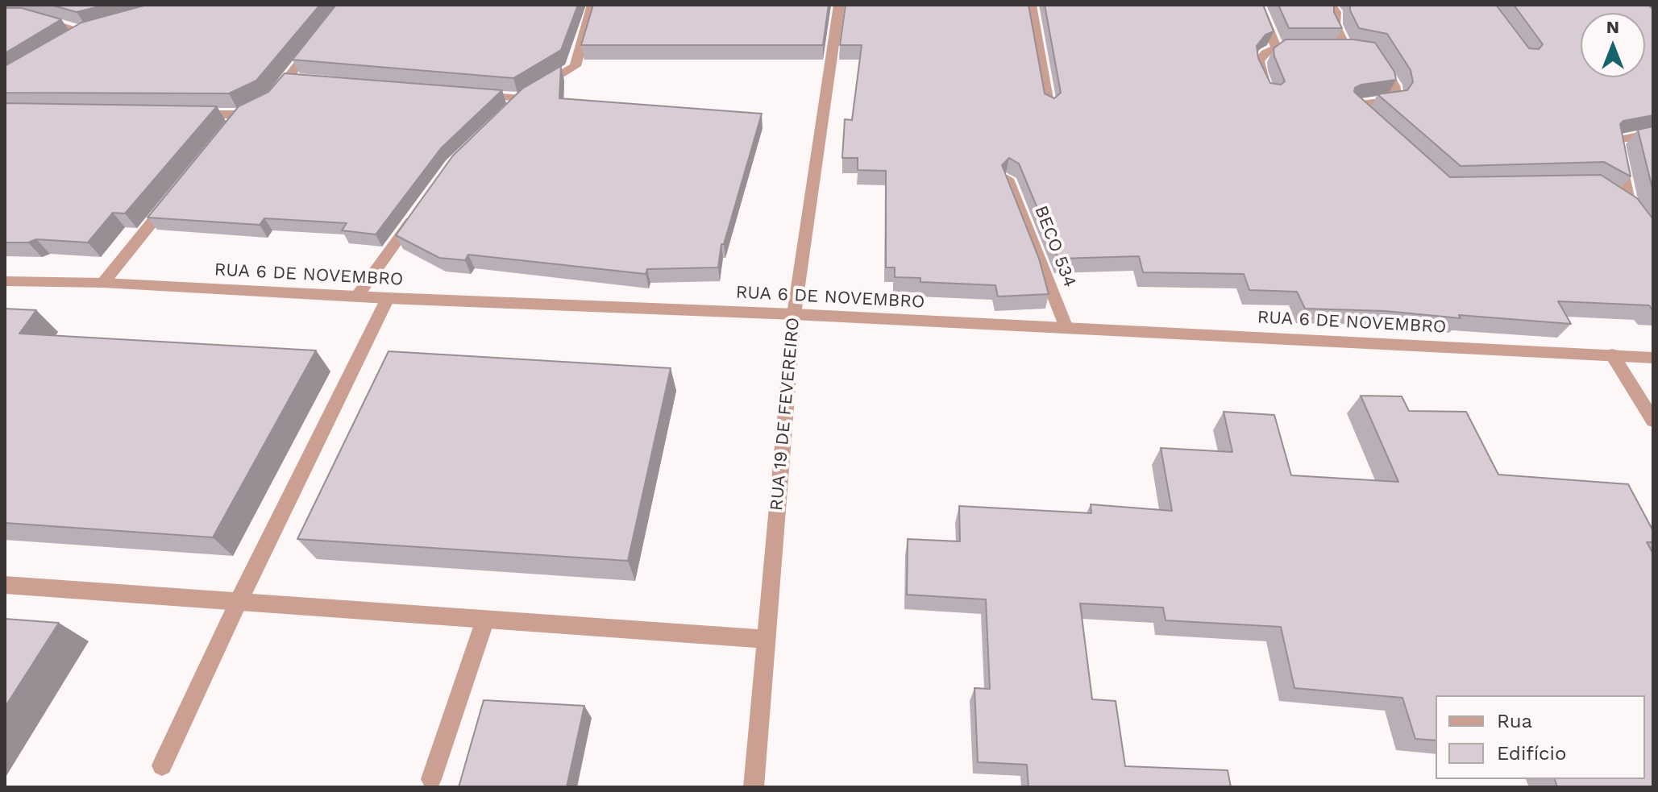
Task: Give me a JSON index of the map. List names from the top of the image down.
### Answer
{
  "streets": {
    "street": ["BECO 534", "RUA 6 DE NOVEMBRO", "RUA 19 DE FEVEREIRO"]
  },
  "crossings": [
    ["BECO 534", "RUA 6 DE NOVEMBRO"],
    ["RUA 6 DE NOVEMBRO", "RUA 19 DE FEVEREIRO"]
  ],
  "legend": ["Rua", "Edifício"],
  "north": "top"
}
